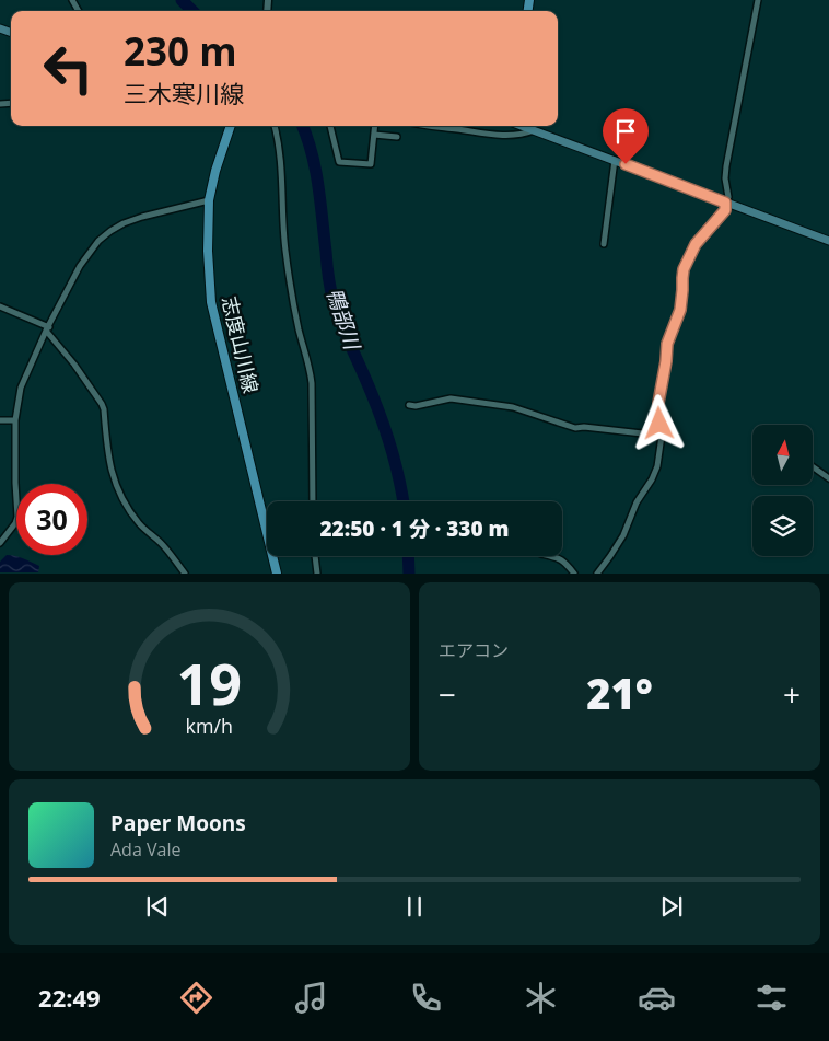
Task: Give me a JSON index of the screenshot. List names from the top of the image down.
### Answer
{
  "streets": {
    "main road": ["志度山川線"]
  },
  "water": ["鴨部川"],
  "north": "top",
  "page": {
    "turn": ["230 m", "三木寒川線"],
    "limit": "30",
    "trip": "22:50 · 1 分 · 330 m",
    "tile": "エアコン",
    "heat": ["−", "21°", "+"],
    "song": ["Paper Moons", "Ada Vale"],
    "tabs": "22:49",
    "gauge": ["19", "km/h"]
  }
}
